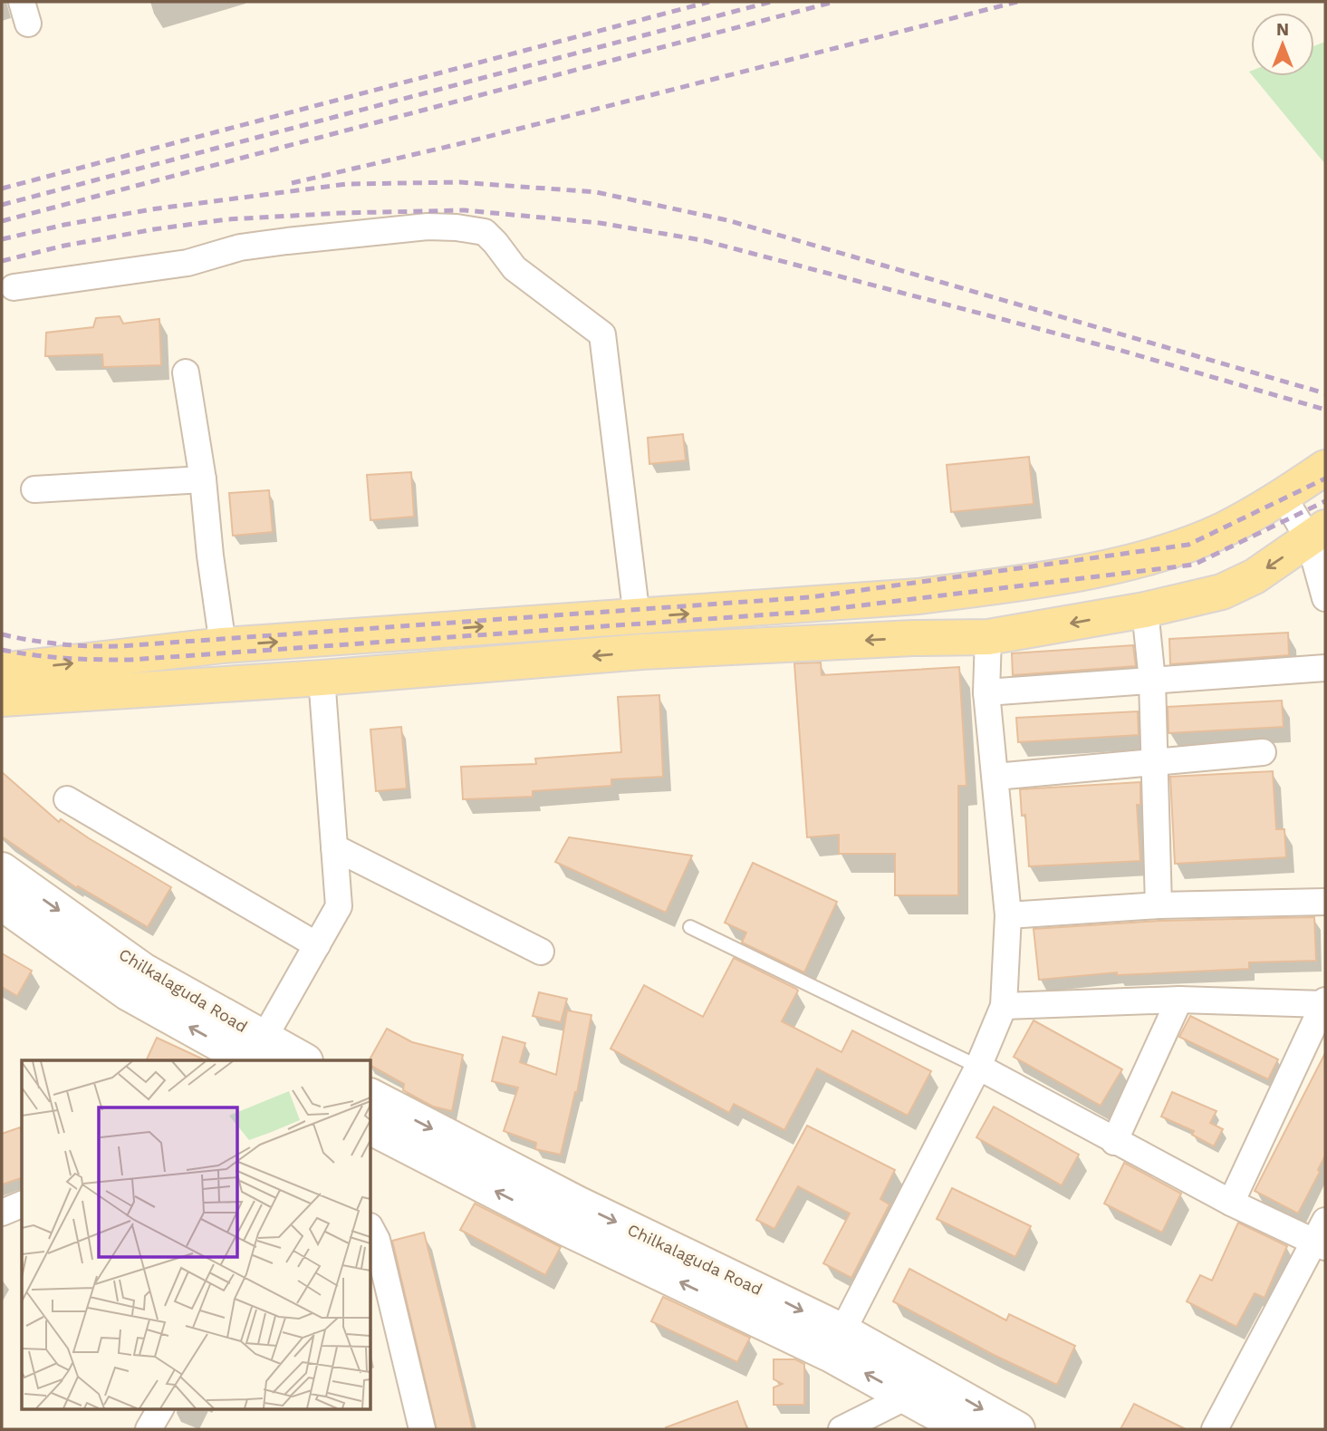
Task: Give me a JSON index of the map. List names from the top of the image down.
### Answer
{
  "streets": {
    "main road": ["Chilkalaguda Road"]
  },
  "north": "top"
}
